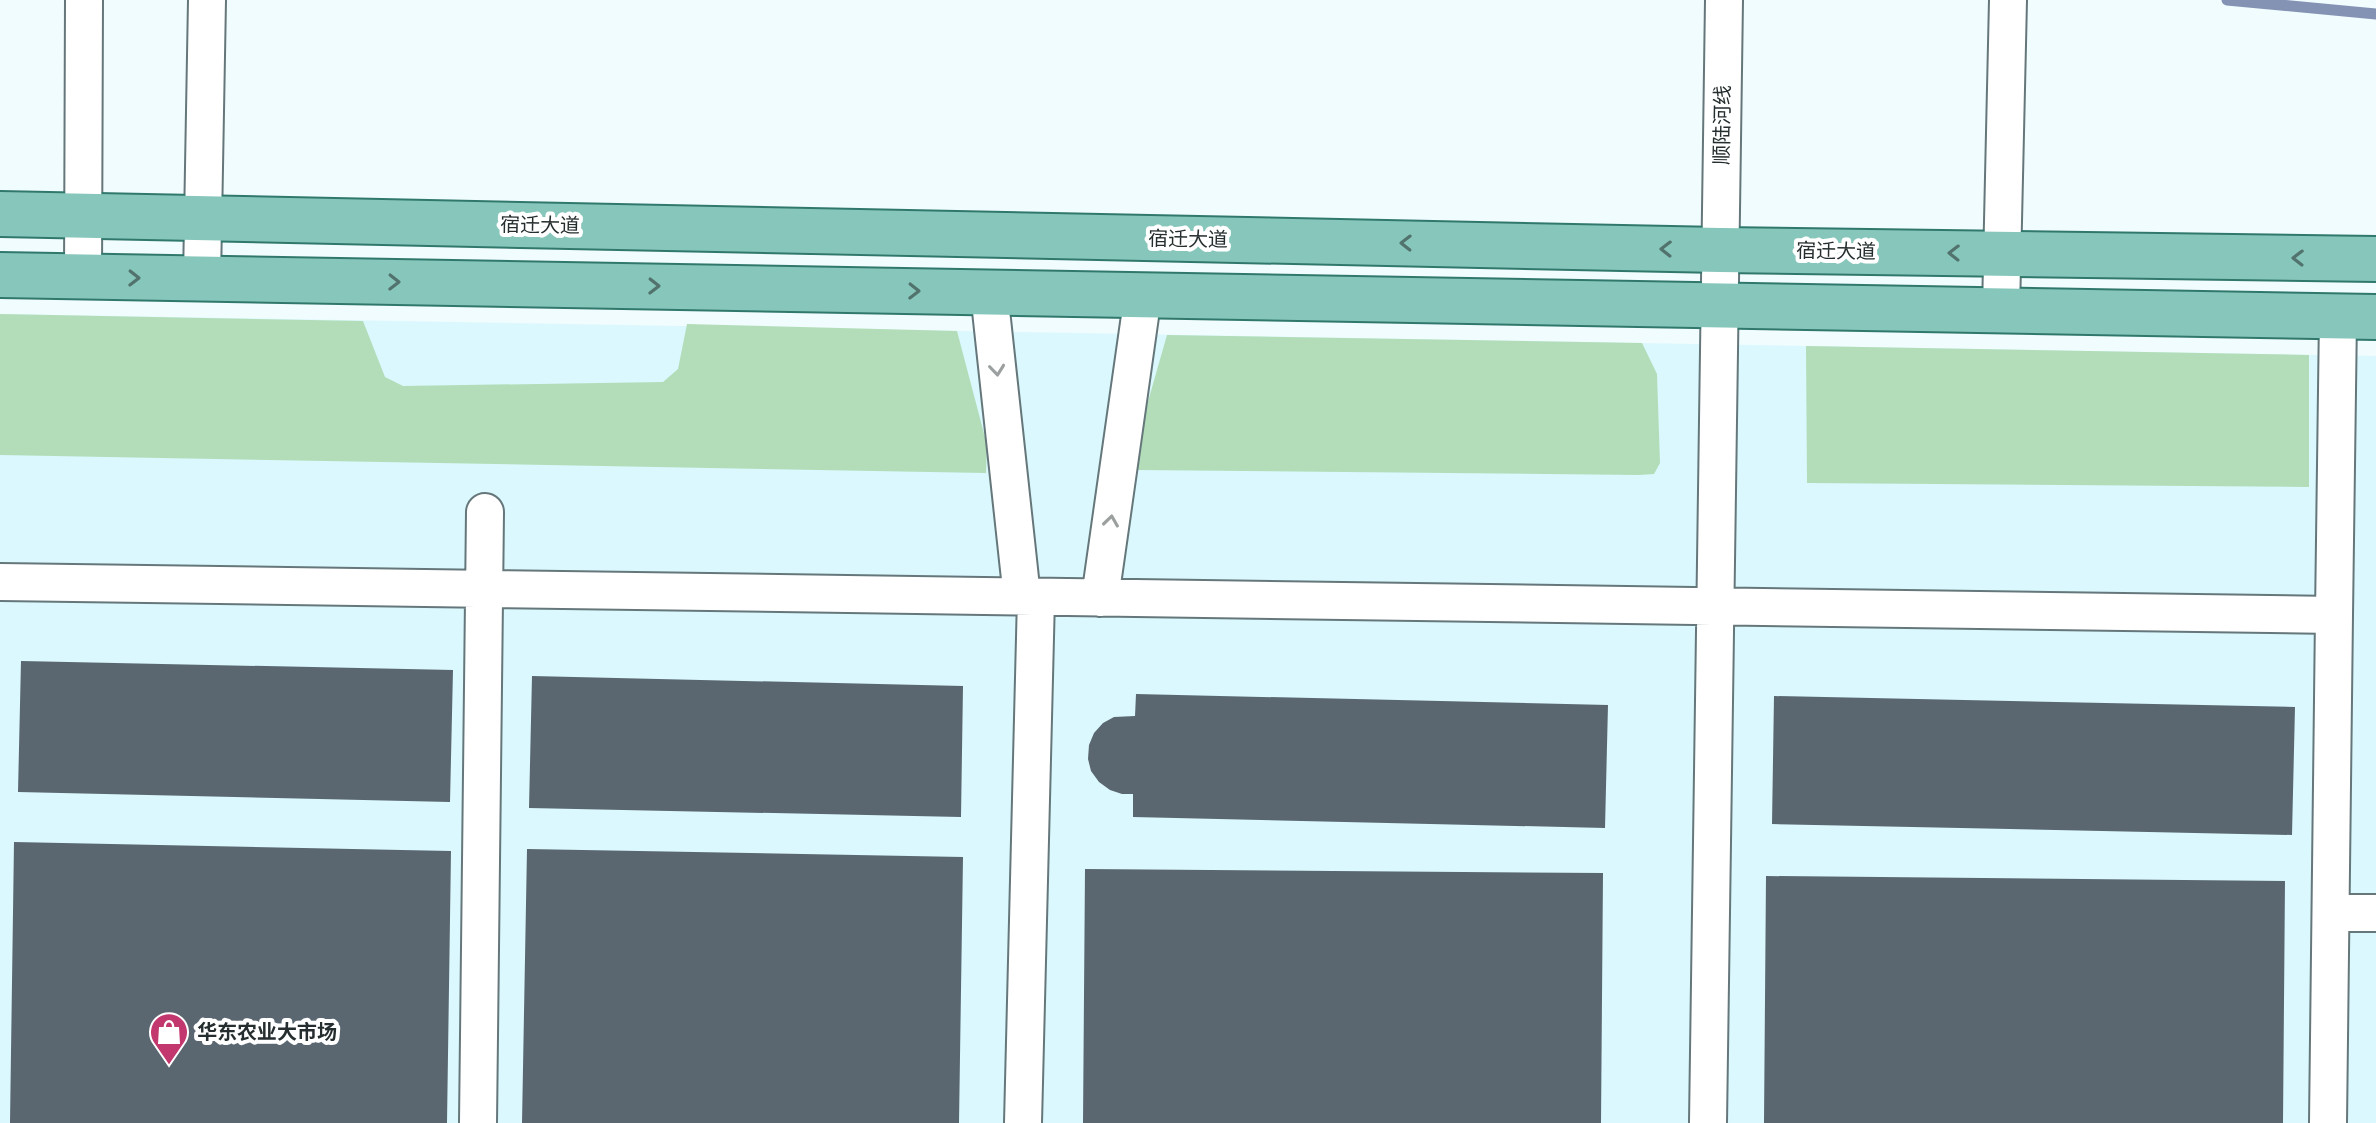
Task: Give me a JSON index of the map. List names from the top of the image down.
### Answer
{
  "streets": {
    "main road": ["宿迁大道"],
    "street": ["顺陆河线"]
  },
  "crossings": [
    ["顺陆河线", "宿迁大道"]
  ],
  "places": {
    "shop": ["华东农业大市场"]
  }
}
